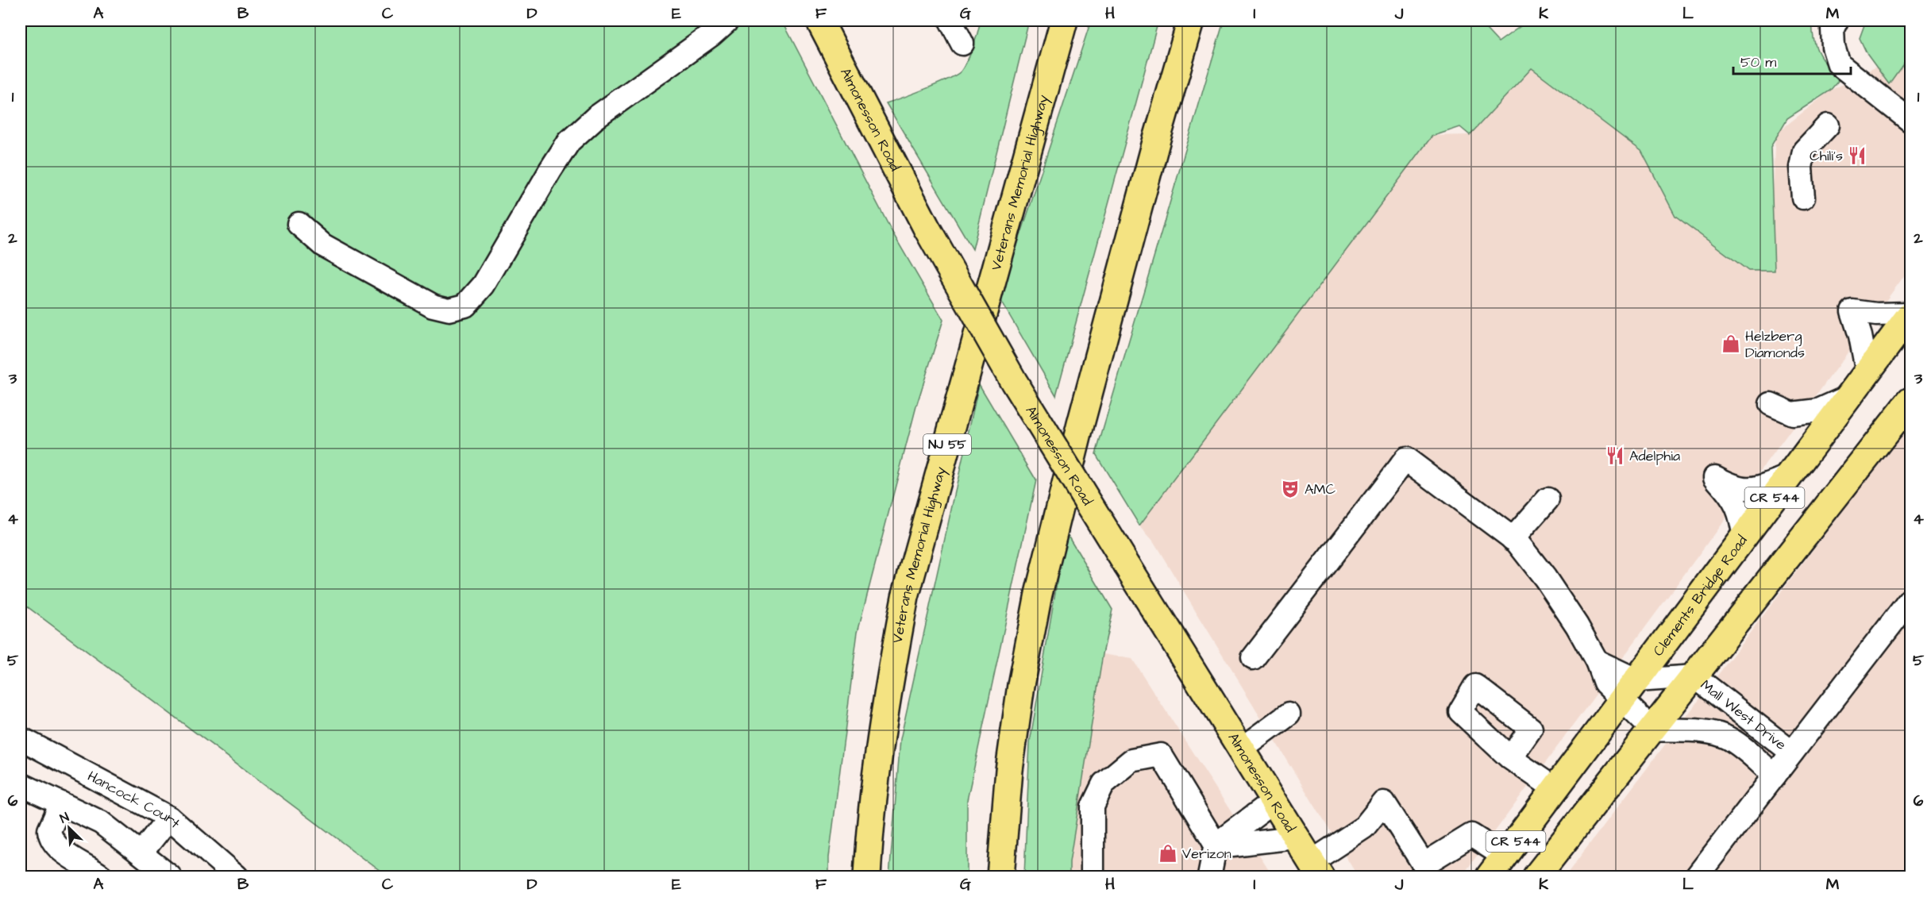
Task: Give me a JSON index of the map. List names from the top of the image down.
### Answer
{
  "streets": {
    "main road": [
      "Almonesson Road",
      "Veterans Memorial Highway",
      "NJ 55",
      "CR 544",
      "Clements Bridge Road"
    ],
    "street": ["Mall West Drive", "Hancock Court"]
  },
  "crossings": [
    ["CR 544", "Mall West Drive"],
    ["Clements Bridge Road", "Mall West Drive"]
  ],
  "places": {
    "restaurant": ["Chili's", "Adelphia"],
    "shop": ["Helzberg Diamonds", "Verizon"],
    "theatre": ["AMC"]
  },
  "scale_bar": "50 m",
  "north": "top left",
  "grid": {
    "columns": [
      "A",
      "B",
      "C",
      "D",
      "E",
      "F",
      "G",
      "H",
      "I",
      "J",
      "K",
      "L",
      "M"
    ],
    "rows": [
      "1",
      "2",
      "3",
      "4",
      "5",
      "6"
    ]
  }
}
